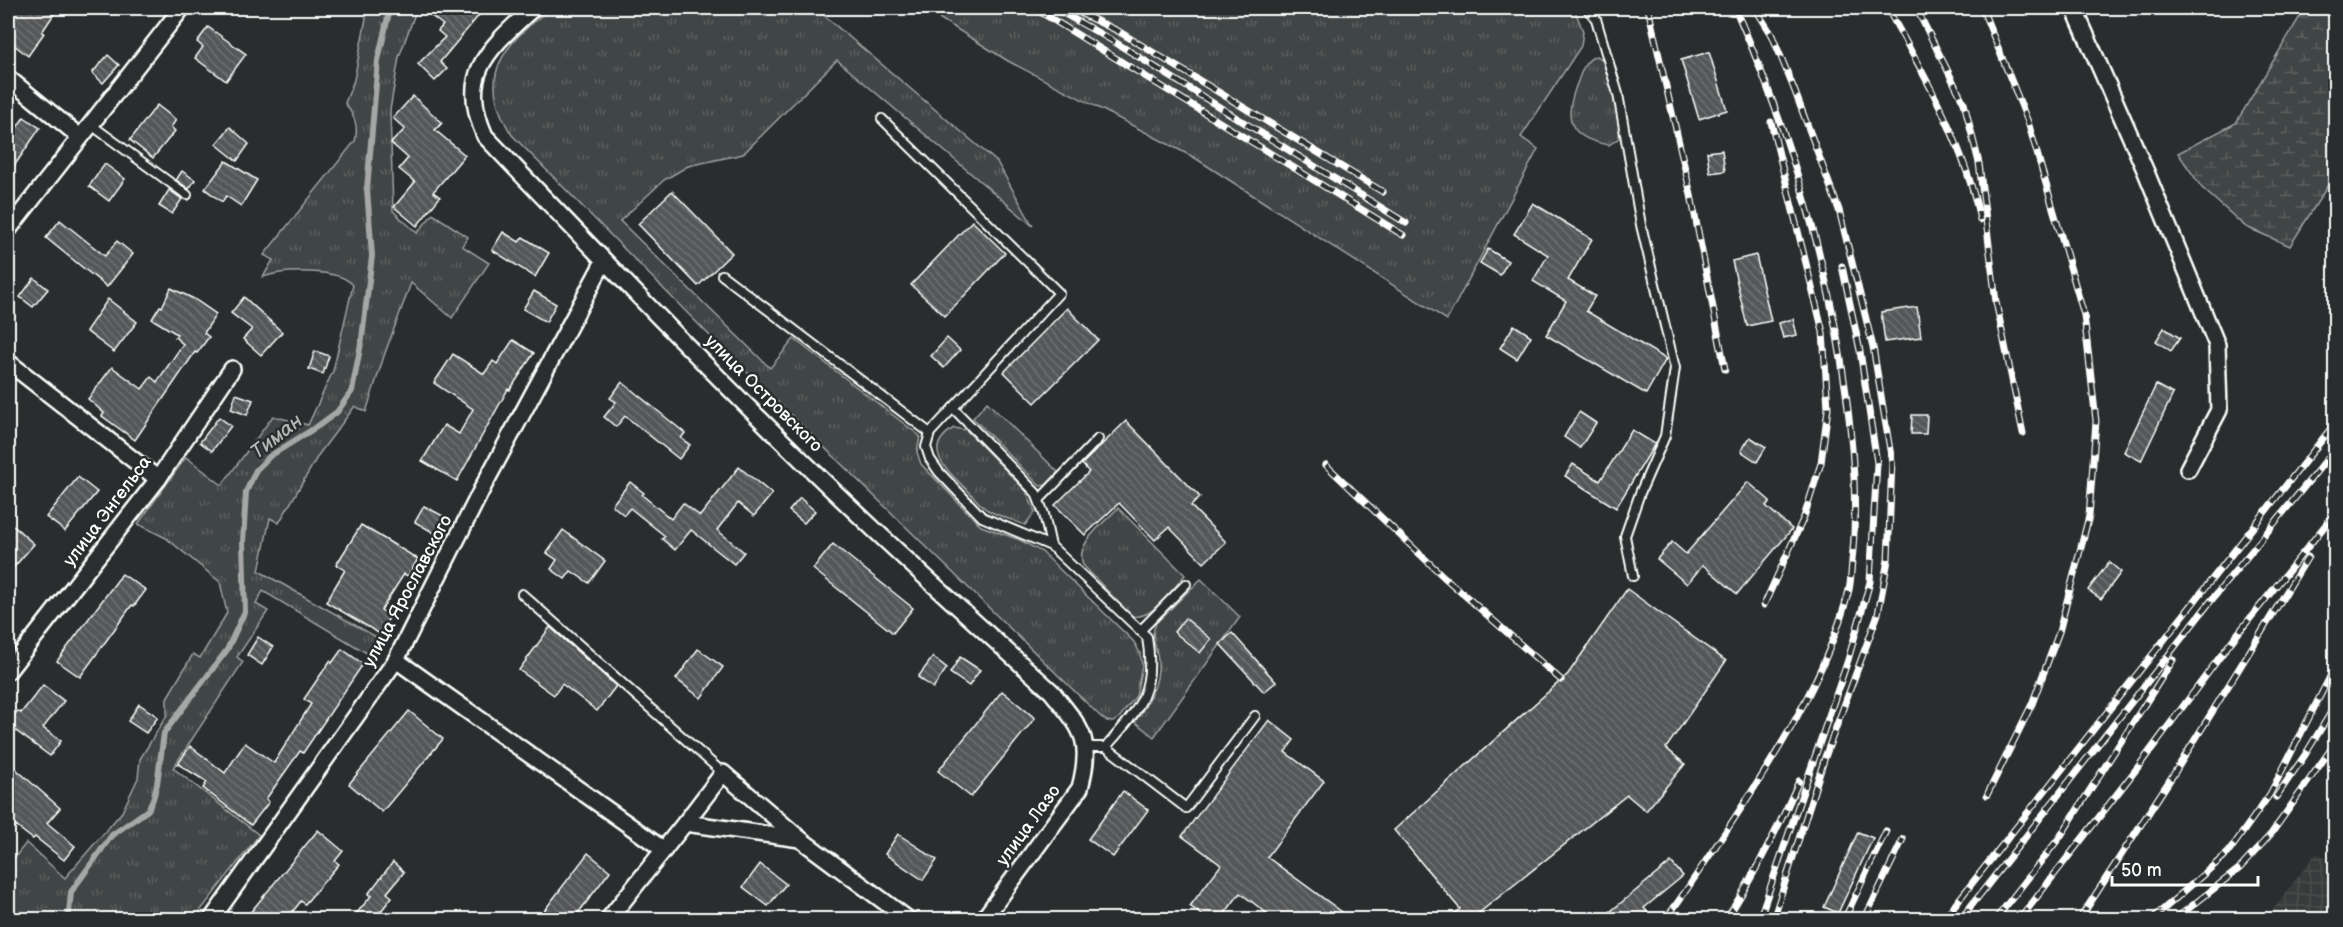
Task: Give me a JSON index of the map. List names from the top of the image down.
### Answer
{
  "streets": {
    "street": [
      "улица Островского",
      "улица Энгельса",
      "улица Ярославского",
      "улица Лазо"
    ]
  },
  "crossings": [
    ["улица Островского", "улица Ярославского"],
    ["улица Островского", "улица Лазо"]
  ],
  "water": ["Тиман"],
  "scale_bar": "50 m"
}
